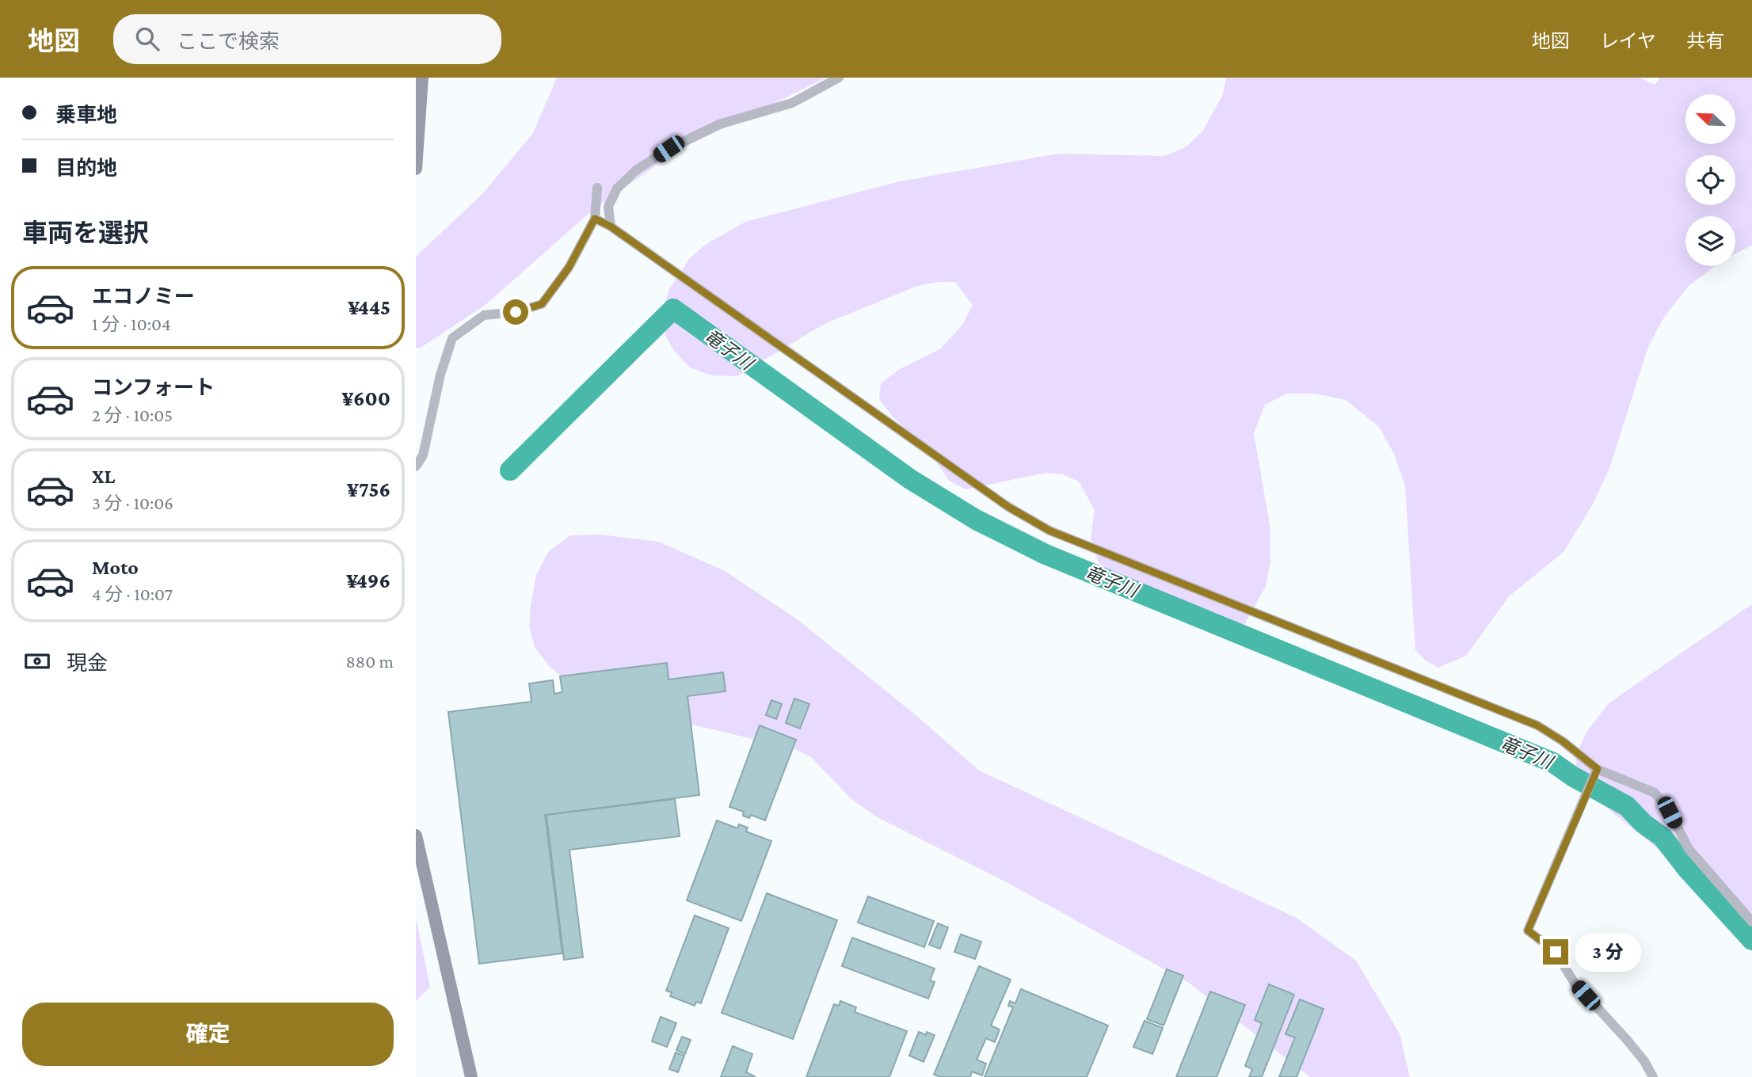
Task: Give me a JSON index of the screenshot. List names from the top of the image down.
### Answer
{
  "water": ["竜子川"],
  "north": "top left",
  "page": {
    "header": "地図",
    "search": "ここで検索",
    "nav": ["地図", "レイヤ", "共有"],
    "banner": ["乗車地", "目的地"],
    "heading": "車両を選択",
    "list": [
      {
        "name": "エコノミー",
        "note": "1 分 · 10:04",
        "value": "¥445"
      },
      {
        "name": "コンフォート",
        "note": "2 分 · 10:05",
        "value": "¥600"
      },
      {
        "name": "XL",
        "note": "3 分 · 10:06",
        "value": "¥756"
      },
      {
        "name": "Moto",
        "note": "4 分 · 10:07",
        "value": "¥496"
      }
    ],
    "pay": ["現金", "880 m"],
    "bubble": "3 分",
    "buttons": "確定"
  }
}
